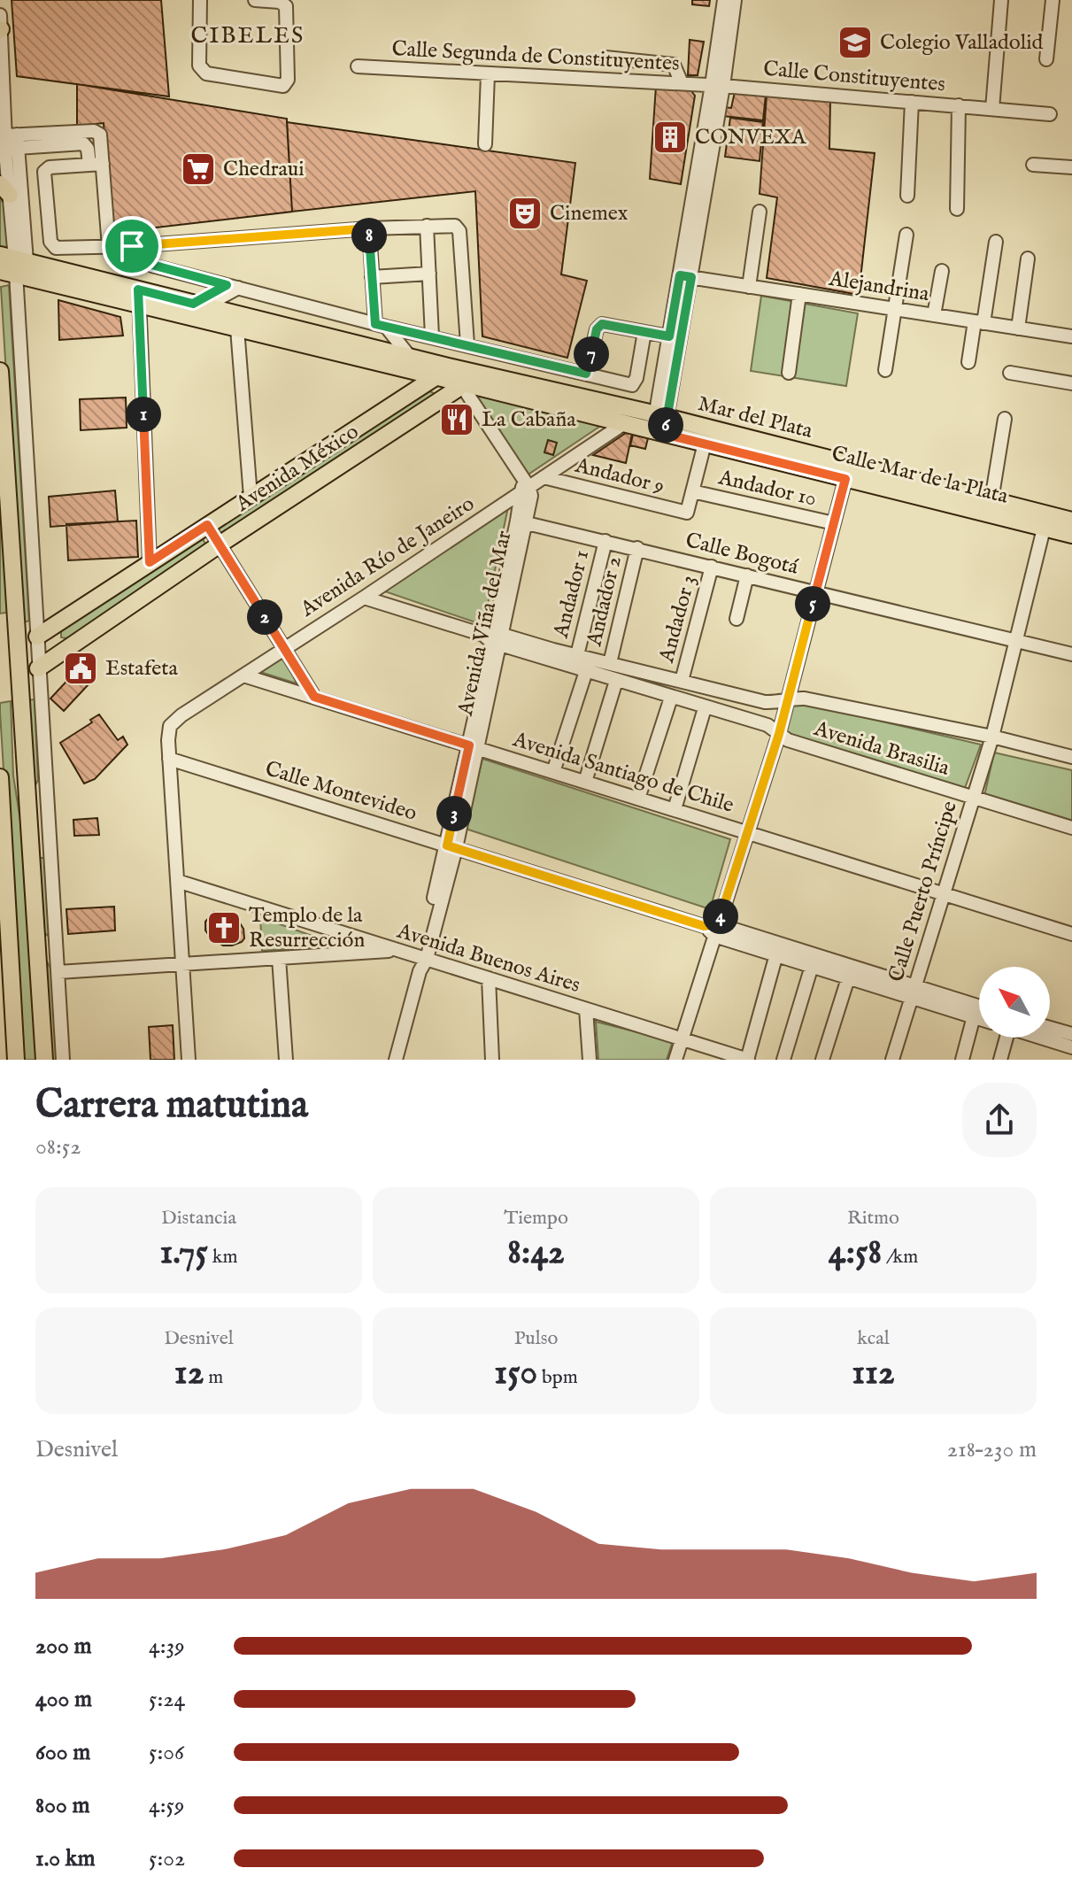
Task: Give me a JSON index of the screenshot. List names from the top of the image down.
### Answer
{
  "streets": {
    "main road": ["Mar del Plata", "Avenida México", "Calle Mar de la Plata"],
    "street": [
      "Calle Segunda de Constituyentes",
      "Calle Constituyentes",
      "Alejandrina",
      "Andador 9",
      "Andador 10",
      "Calle Bogotá",
      "Avenida Río de Janeiro",
      "Andador 1",
      "Andador 2",
      "Andador 3",
      "Avenida Viña del Mar",
      "Avenida Brasilia",
      "Avenida Santiago de Chile",
      "Calle Montevideo",
      "Calle Puerto Príncipe",
      "Avenida Buenos Aires"
    ]
  },
  "crossings": [
    ["Calle Segunda de Constituyentes", "Calle Constituyentes"],
    ["Mar del Plata", "Avenida México"],
    ["Mar del Plata", "Calle Mar de la Plata"],
    ["Avenida México", "Calle Mar de la Plata"],
    ["Calle Mar de la Plata", "Avenida Río de Janeiro"],
    ["Calle Mar de la Plata", "Calle Puerto Príncipe"],
    ["Andador 9", "Andador 10"],
    ["Andador 9", "Avenida Río de Janeiro"],
    ["Calle Bogotá", "Andador 1"],
    ["Calle Bogotá", "Andador 2"],
    ["Calle Bogotá", "Andador 3"],
    ["Calle Bogotá", "Avenida Viña del Mar"],
    ["Calle Bogotá", "Calle Puerto Príncipe"],
    ["Avenida Río de Janeiro", "Avenida Viña del Mar"],
    ["Avenida Río de Janeiro", "Avenida Brasilia"],
    ["Avenida Río de Janeiro", "Avenida Santiago de Chile"],
    ["Avenida Río de Janeiro", "Calle Montevideo"],
    ["Avenida Río de Janeiro", "Avenida Buenos Aires"],
    ["Andador 1", "Avenida Brasilia"],
    ["Andador 1", "Avenida Santiago de Chile"],
    ["Andador 2", "Avenida Brasilia"],
    ["Andador 3", "Avenida Brasilia"],
    ["Avenida Viña del Mar", "Avenida Brasilia"],
    ["Avenida Viña del Mar", "Avenida Santiago de Chile"],
    ["Avenida Viña del Mar", "Calle Montevideo"],
    ["Avenida Viña del Mar", "Avenida Buenos Aires"],
    ["Avenida Brasilia", "Calle Puerto Príncipe"],
    ["Avenida Santiago de Chile", "Calle Puerto Príncipe"],
    ["Calle Montevideo", "Calle Puerto Príncipe"]
  ],
  "districts": ["CIBELES"],
  "places": {
    "school or university": ["Colegio Valladolid"],
    "building": ["CONVEXA"],
    "supermarket": ["Chedraui"],
    "theatre": ["Cinemex"],
    "restaurant": ["La Cabaña"],
    "public building": ["Estafeta"],
    "church": ["Templo de la Resurrección"]
  },
  "north": "top left",
  "page": {
    "pins": [
      "8",
      "7",
      "1",
      "6",
      "5",
      "2",
      "3",
      "4"
    ],
    "heading": ["Carrera matutina", "08:52"],
    "stats": [
      ["Distancia", "1.75 km"],
      ["Tiempo", "8:42"],
      ["Ritmo", "4:58 /km"],
      ["Desnivel", "12 m"],
      ["Pulso", "150 bpm"],
      ["kcal", "112"]
    ],
    "chart": ["Desnivel", "218–230 m"],
    "list": [
      {
        "name": "200 m",
        "note": "4:39"
      },
      {
        "name": "400 m",
        "note": "5:24"
      },
      {
        "name": "600 m",
        "note": "5:06"
      },
      {
        "name": "800 m",
        "note": "4:59"
      },
      {
        "name": "1.0 km",
        "note": "5:02"
      }
    ]
  }
}
